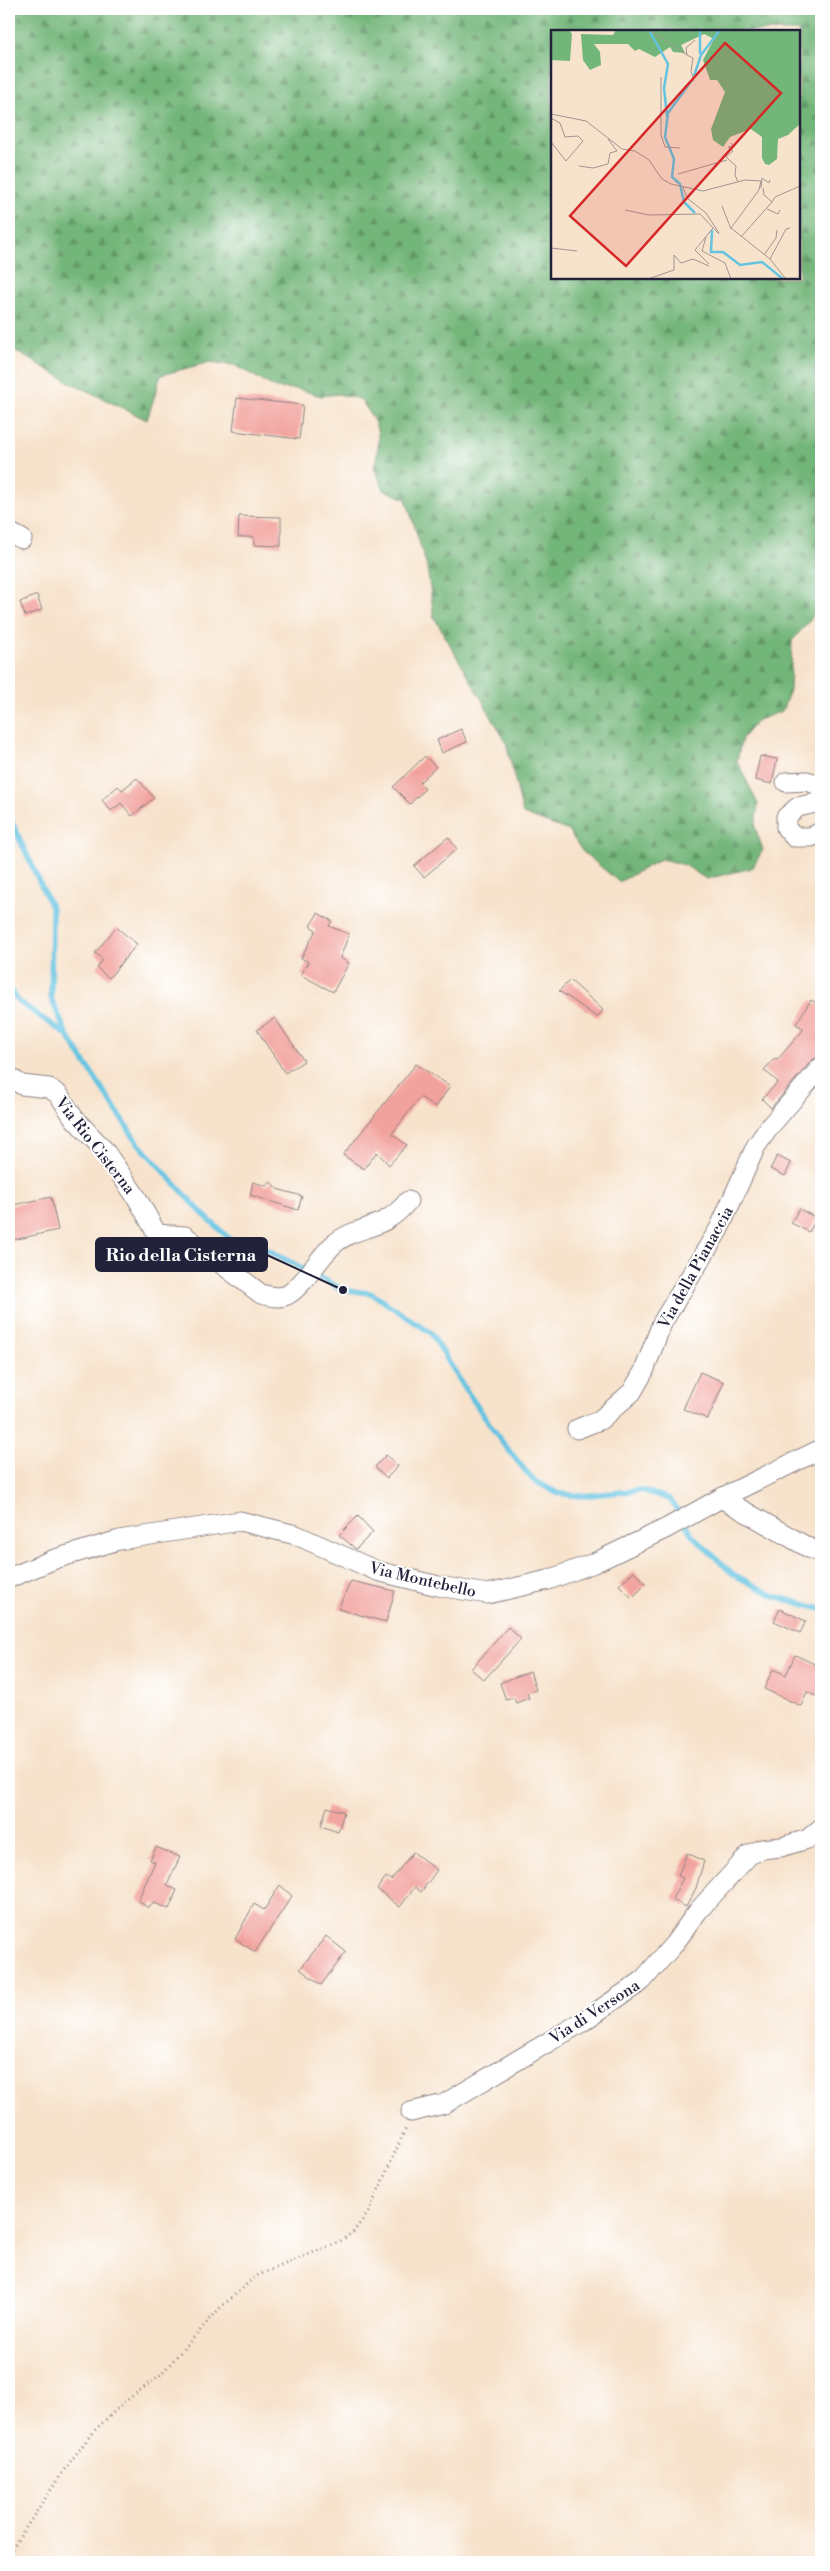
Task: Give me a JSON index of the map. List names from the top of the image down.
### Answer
{
  "streets": {
    "street": [
      "Via Rio Cisterna",
      "Via della Pianaccia",
      "Via Montebello",
      "Via di Versona"
    ]
  },
  "places": ["Rio della Cisterna"]
}
